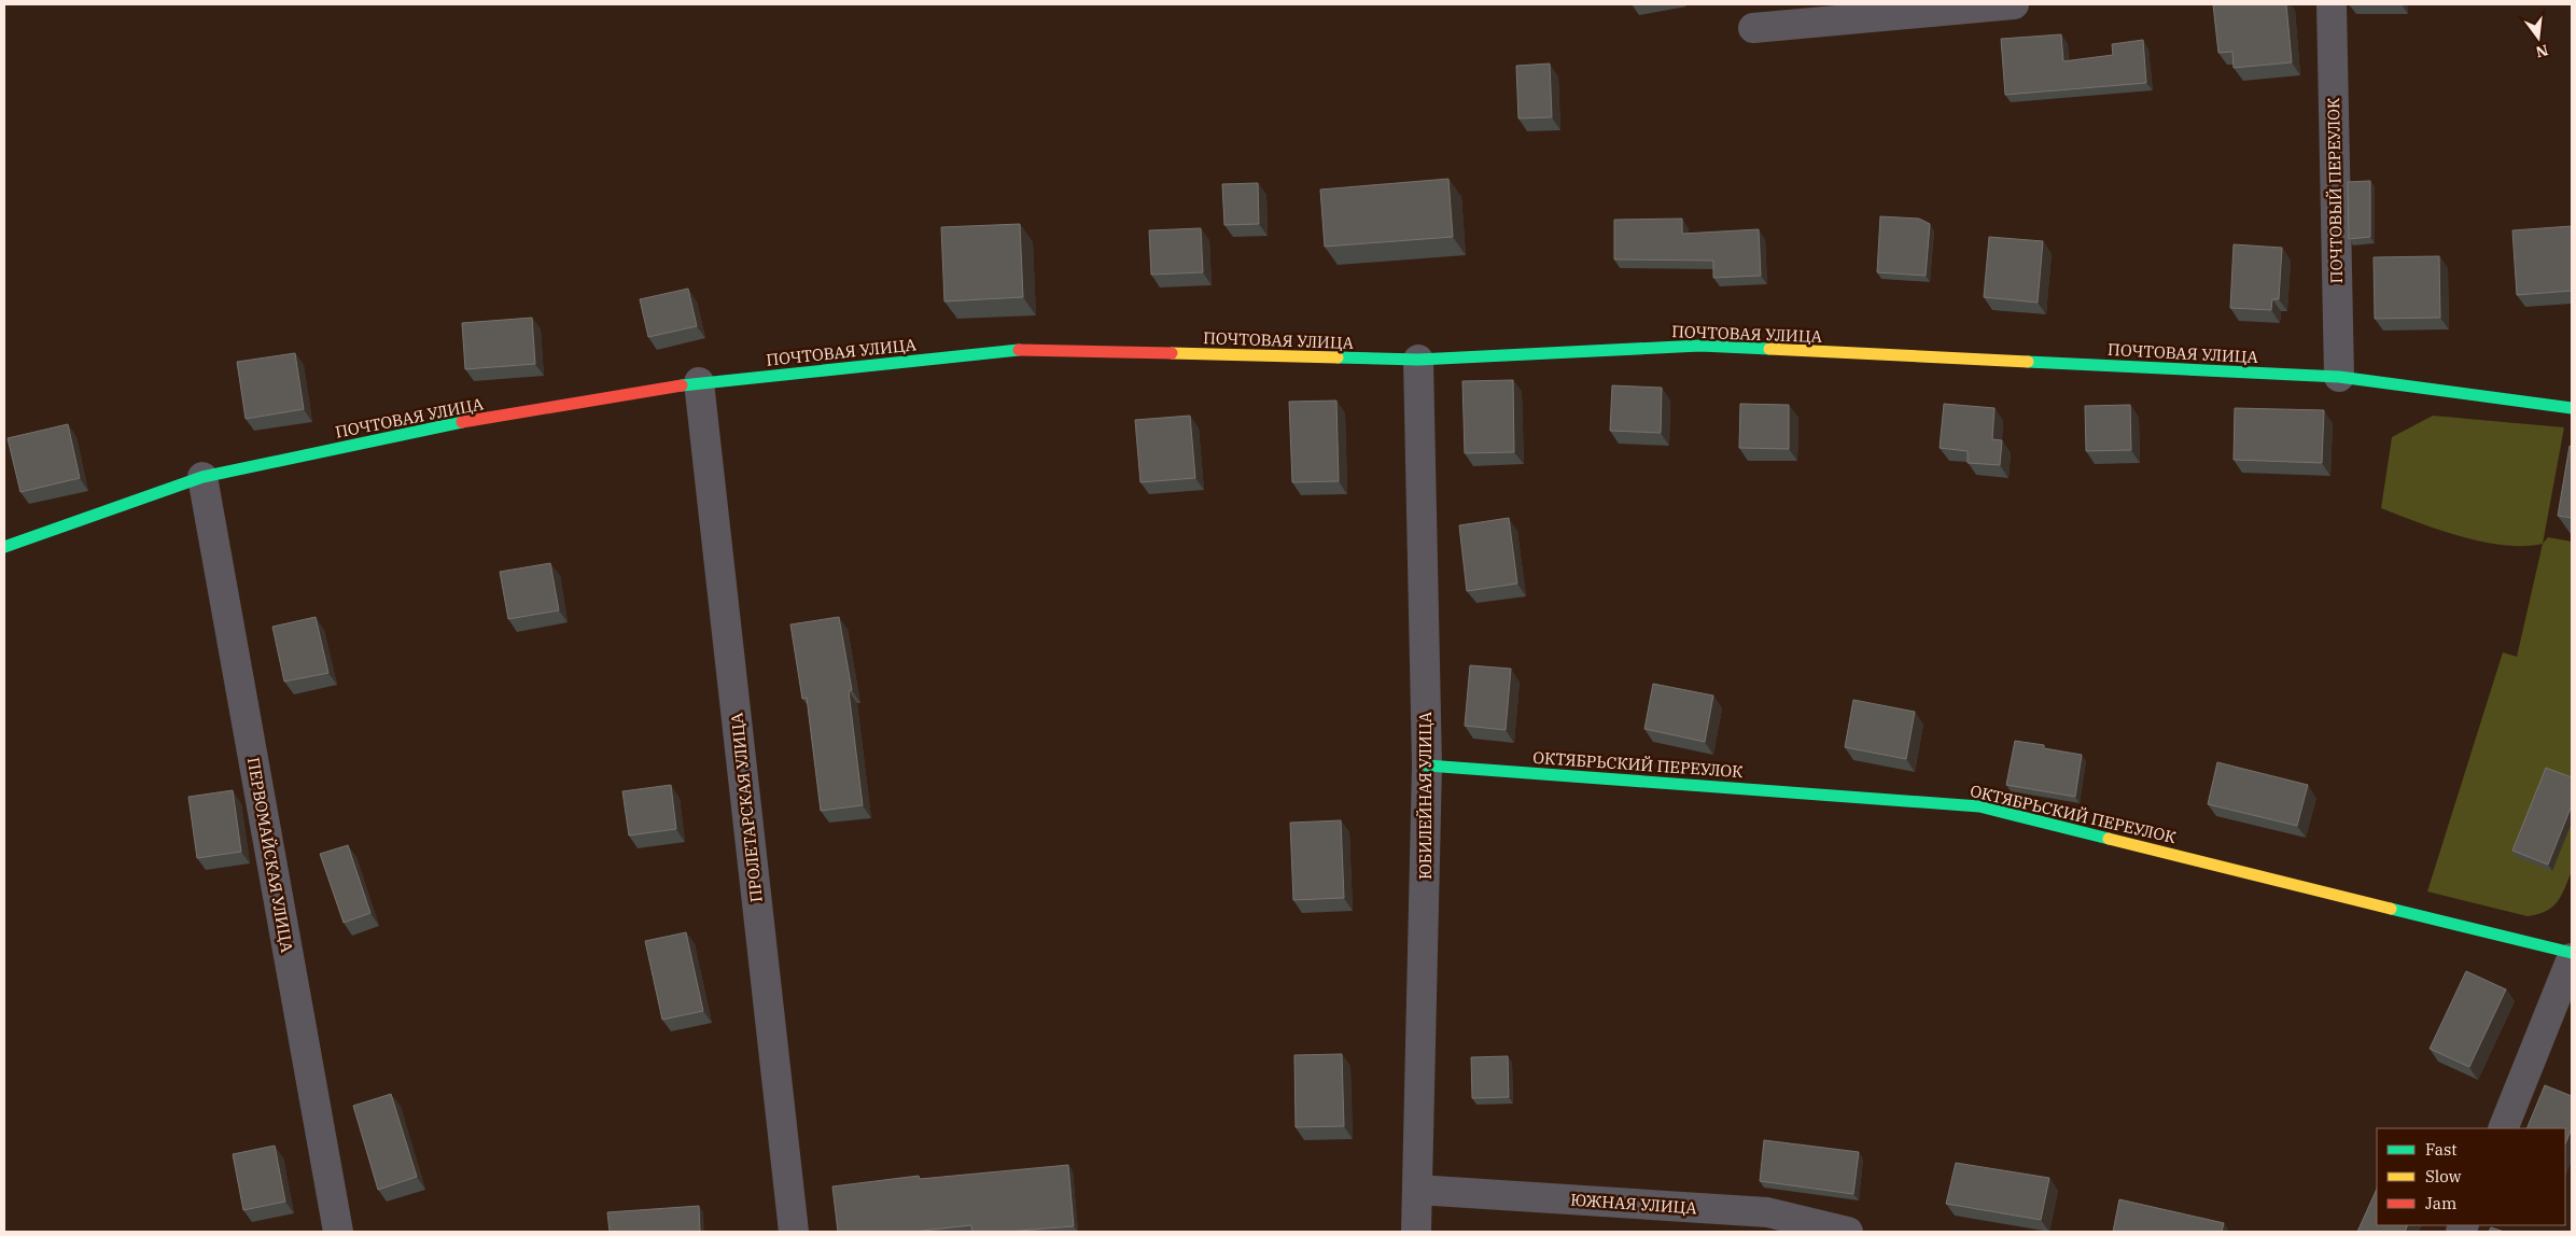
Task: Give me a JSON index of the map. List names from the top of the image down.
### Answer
{
  "streets": {
    "street": [
      "ПОЧТОВЫЙ ПЕРЕУЛОК",
      "ПОЧТОВАЯ УЛИЦА",
      "ОКТЯБРЬСКИЙ ПЕРЕУЛОК",
      "ЮБИЛЕЙНАЯ УЛИЦА",
      "ПРОЛЕТАРСКАЯ УЛИЦА",
      "ПЕРВОМАЙСКАЯ УЛИЦА",
      "ЮЖНАЯ УЛИЦА"
    ]
  },
  "crossings": [
    ["ПОЧТОВЫЙ ПЕРЕУЛОК", "ПОЧТОВАЯ УЛИЦА"],
    ["ПОЧТОВАЯ УЛИЦА", "ЮБИЛЕЙНАЯ УЛИЦА"],
    ["ПОЧТОВАЯ УЛИЦА", "ПРОЛЕТАРСКАЯ УЛИЦА"],
    ["ПОЧТОВАЯ УЛИЦА", "ПЕРВОМАЙСКАЯ УЛИЦА"],
    ["ОКТЯБРЬСКИЙ ПЕРЕУЛОК", "ЮБИЛЕЙНАЯ УЛИЦА"],
    ["ЮБИЛЕЙНАЯ УЛИЦА", "ЮЖНАЯ УЛИЦА"]
  ],
  "legend": ["Fast", "Slow", "Jam"],
  "north": "bottom"
}
